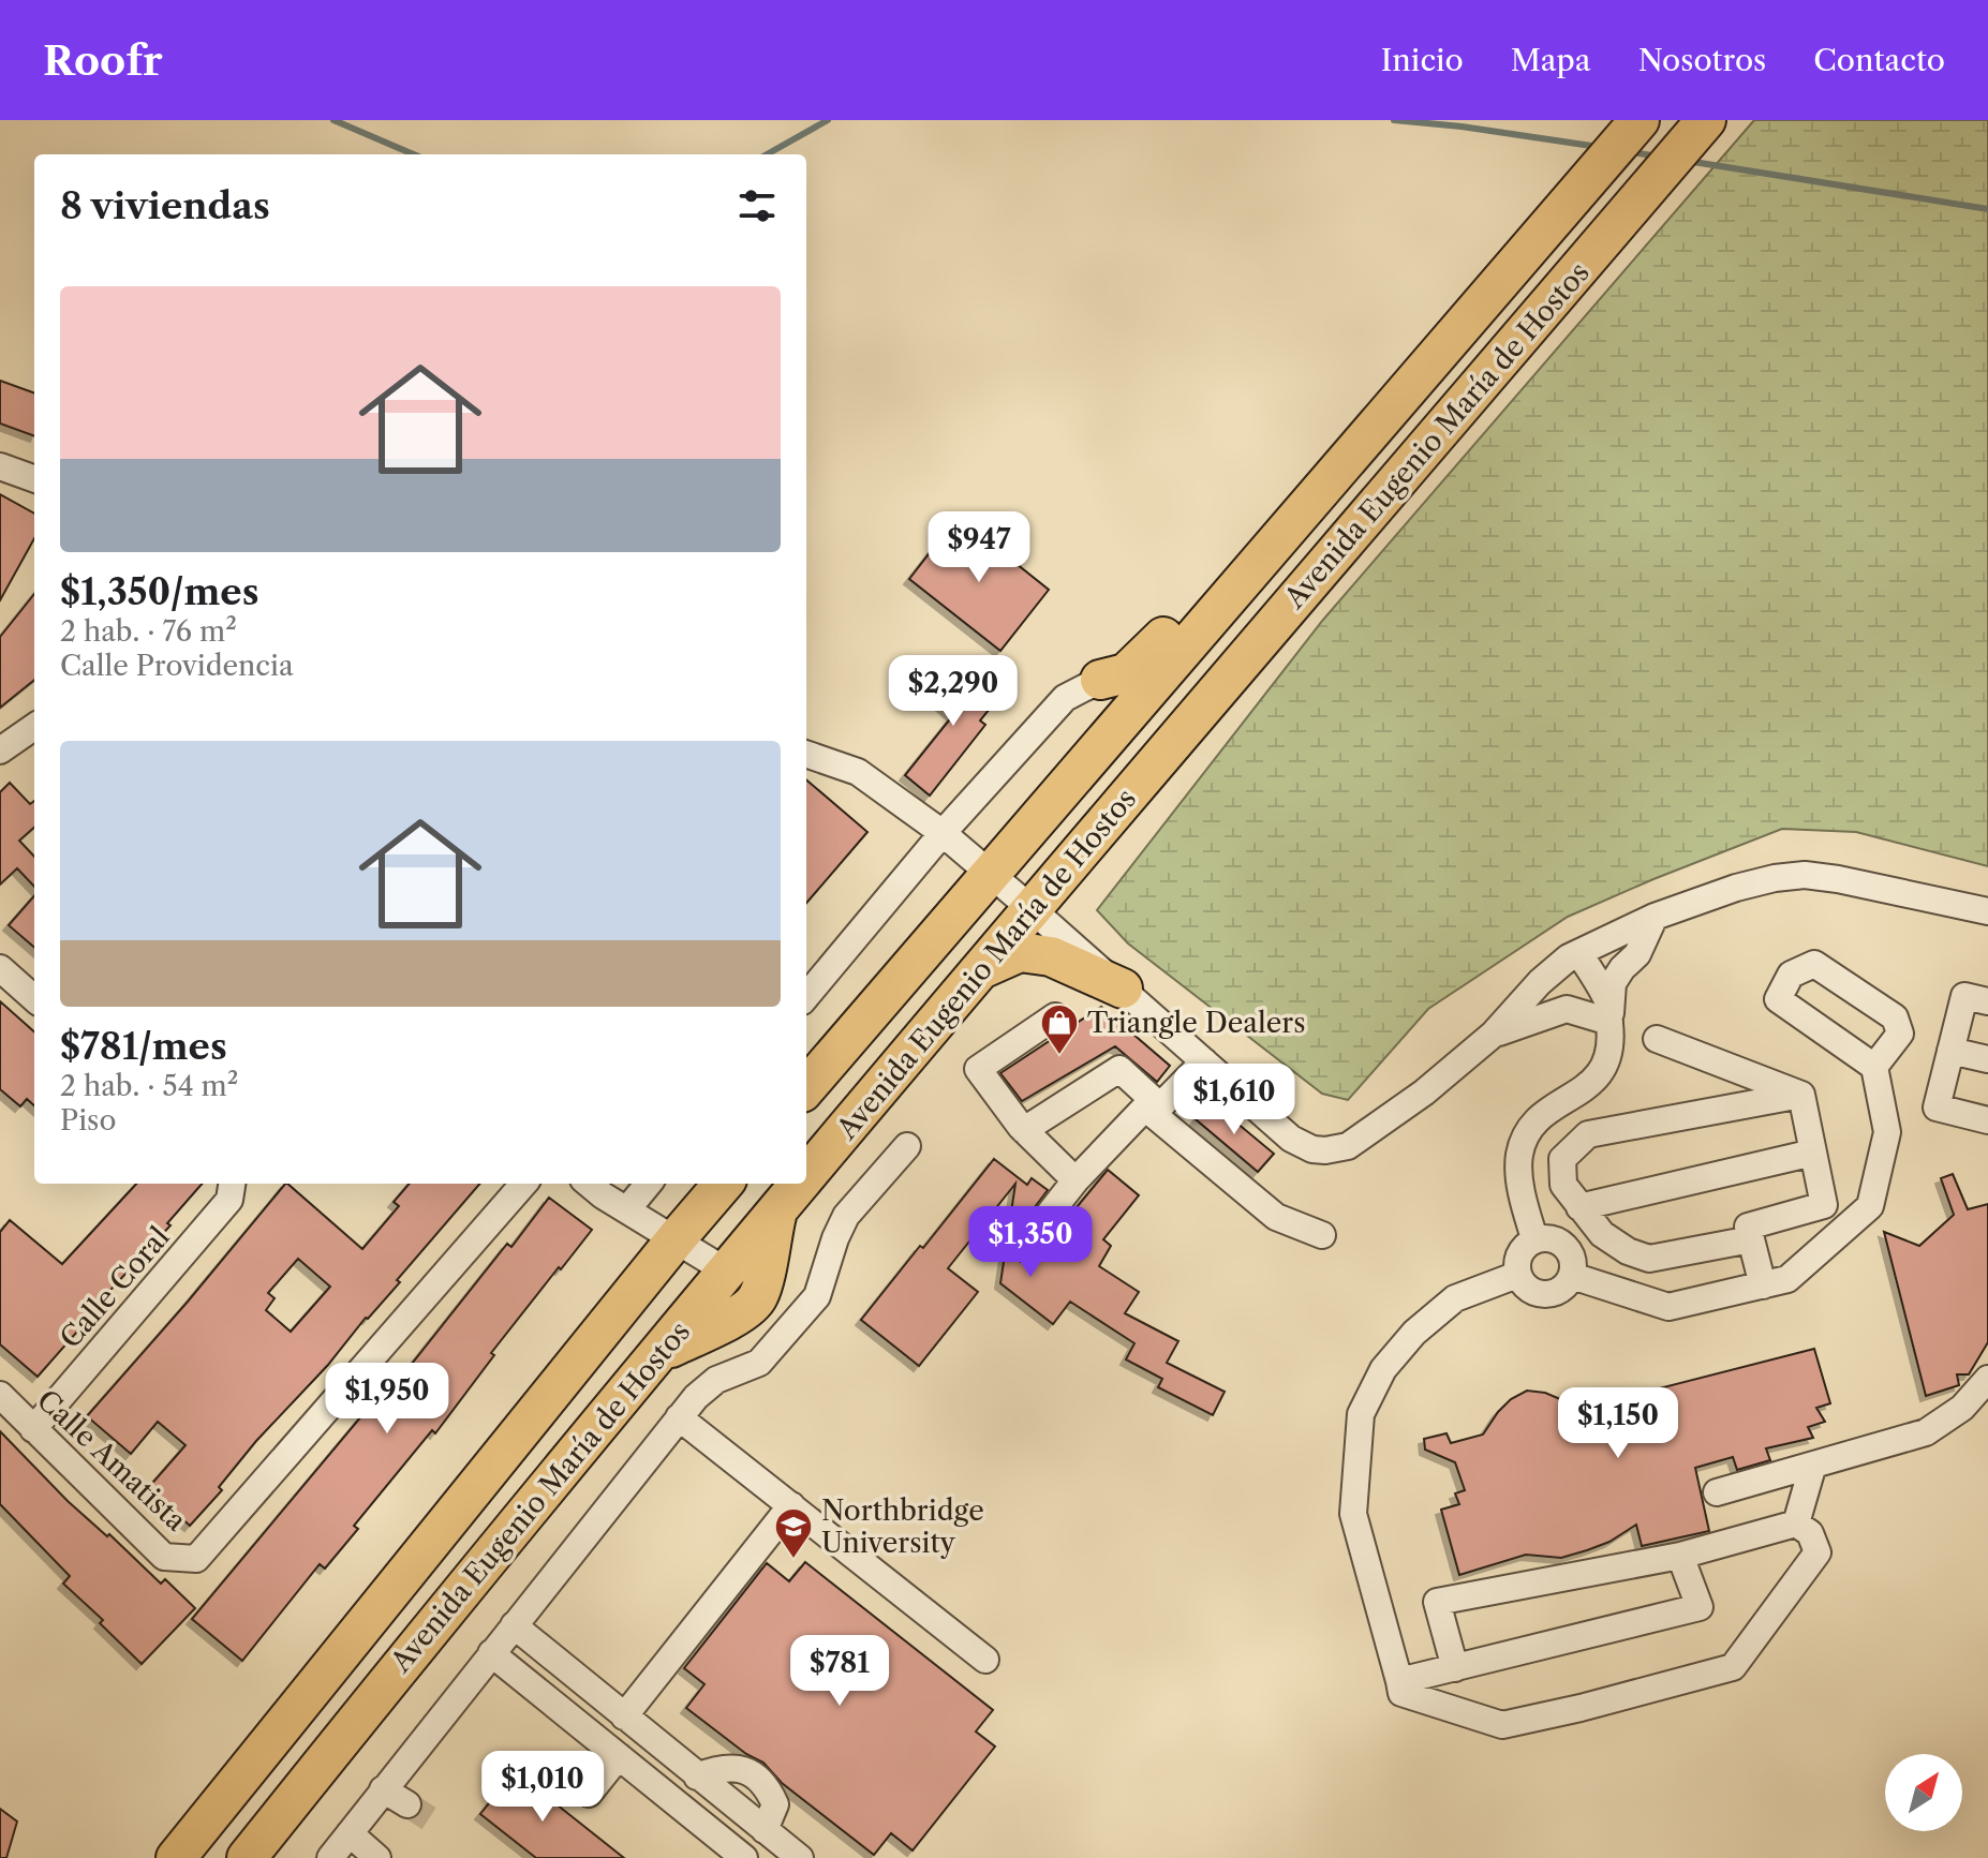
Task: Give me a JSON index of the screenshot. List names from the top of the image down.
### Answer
{
  "streets": {
    "highway": ["Avenida Eugenio María de Hostos"],
    "street": ["Calle Coral", "Calle Amatista"]
  },
  "crossings": [
    ["Calle Coral", "Calle Amatista"]
  ],
  "places": {
    "shop": ["Triangle Dealers"],
    "school or university": ["Northbridge University"]
  },
  "north": "top right",
  "page": {
    "header": "Roofr",
    "nav": [
      "Inicio",
      "Mapa",
      "Nosotros",
      "Contacto"
    ],
    "heading": "8 viviendas",
    "list": [
      {
        "name": "$1,350/mes",
        "note": "2 hab. · 76 m² · Calle Providencia"
      },
      {
        "name": "$781/mes",
        "note": "2 hab. · 54 m² · Piso"
      }
    ],
    "price": [
      "$947",
      "$2,290",
      "$1,610",
      "$1,350",
      "$1,950",
      "$1,150",
      "$781",
      "$1,010"
    ]
  }
}
